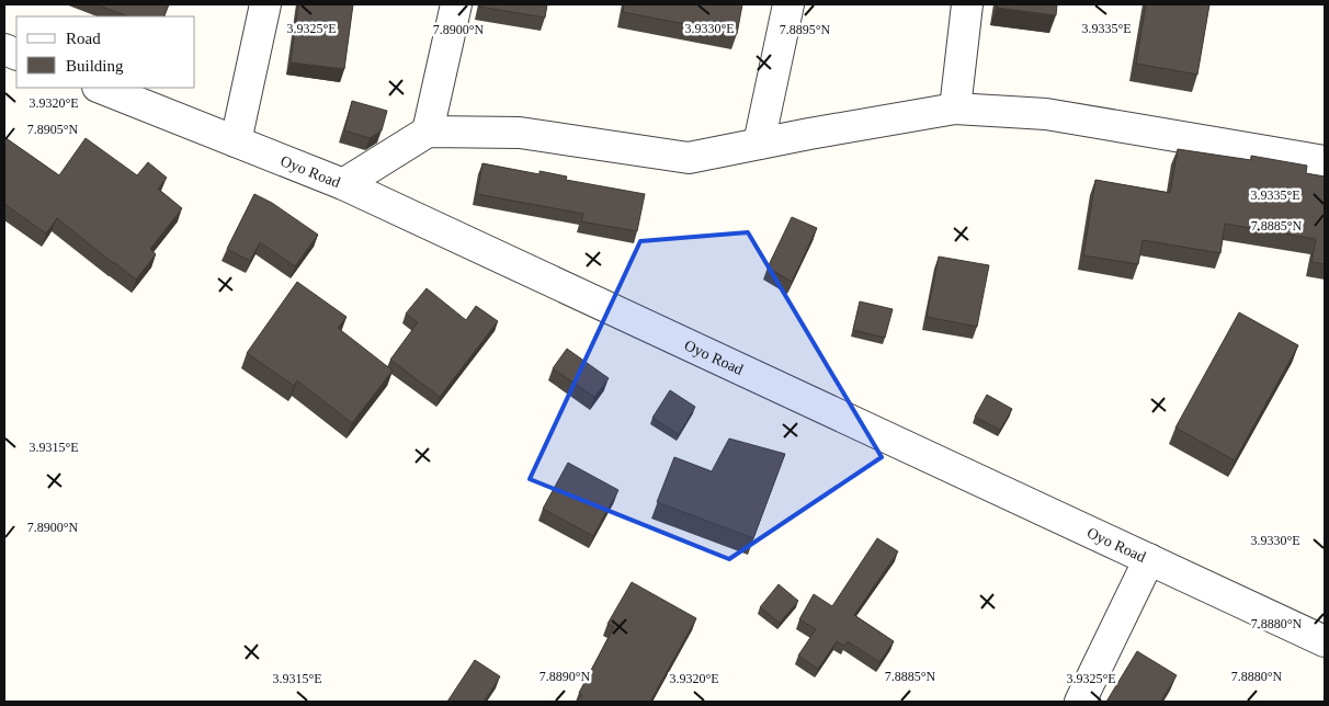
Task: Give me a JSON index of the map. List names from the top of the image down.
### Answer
{
  "streets": {
    "street": ["Oyo Road"]
  },
  "legend": ["Road", "Building"],
  "coordinates": [
    "3.9335°E",
    "3.9325°E",
    "3.9330°E",
    "7.8900°N",
    "7.8895°N",
    "3.9320°E",
    "7.8905°N",
    "7.8885°N",
    "3.9315°E",
    "7.8880°N",
    "7.8890°N"
  ]
}
